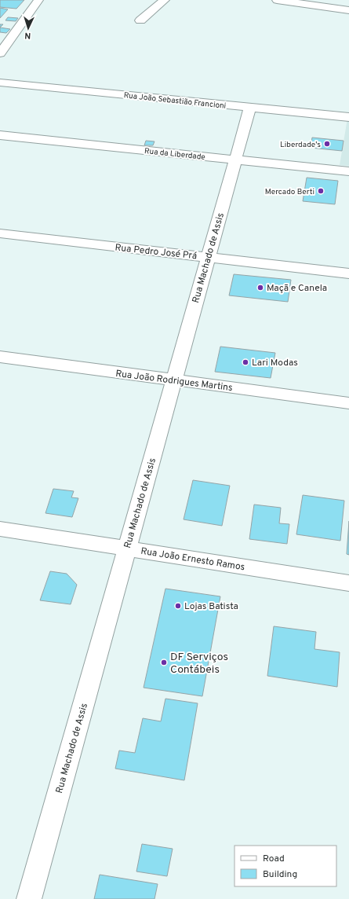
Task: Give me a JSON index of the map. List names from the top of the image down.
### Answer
{
  "streets": {
    "street": [
      "Rua João Sebastião Francioni",
      "Rua da Liberdade",
      "Rua Pedro José Prá",
      "Rua Machado de Assis",
      "Rua João Rodrigues Martins",
      "Rua João Ernesto Ramos"
    ]
  },
  "crossings": [
    ["Rua João Sebastião Francioni", "Rua Machado de Assis"],
    ["Rua da Liberdade", "Rua Machado de Assis"],
    ["Rua Pedro José Prá", "Rua Machado de Assis"],
    ["Rua Machado de Assis", "Rua João Rodrigues Martins"],
    ["Rua Machado de Assis", "Rua João Ernesto Ramos"]
  ],
  "places": [
    "Liberdade's",
    "Mercado Berti",
    "Maçã e Canela",
    "Lari Modas",
    "Lojas Batista",
    "DF Serviços Contábeis"
  ],
  "legend": ["Road", "Building"],
  "north": "bottom"
}
